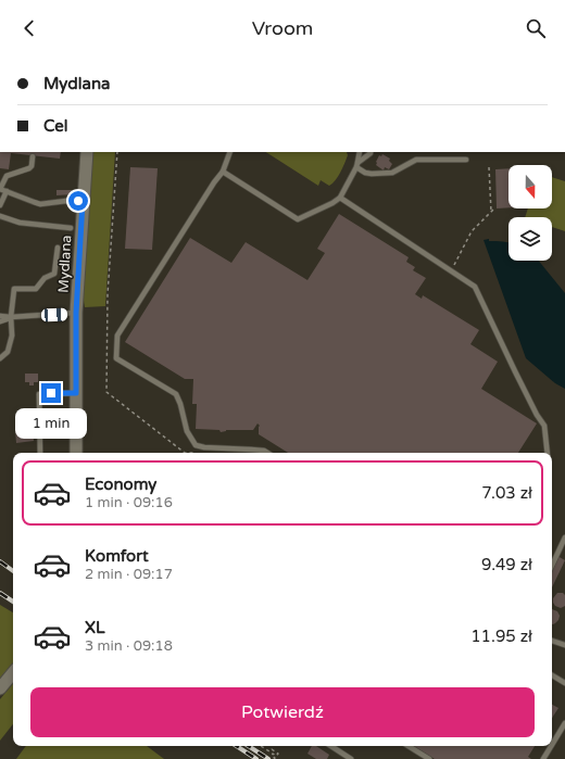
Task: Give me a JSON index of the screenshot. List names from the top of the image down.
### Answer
{
  "streets": {
    "street": ["Mydlana"]
  },
  "north": "bottom",
  "page": {
    "header": "Vroom",
    "banner": ["Mydlana", "Cel"],
    "bubble": "1 min",
    "list": [
      {
        "name": "Economy",
        "note": "1 min · 09:16",
        "value": "7.03 zł"
      },
      {
        "name": "Komfort",
        "note": "2 min · 09:17",
        "value": "9.49 zł"
      },
      {
        "name": "XL",
        "note": "3 min · 09:18",
        "value": "11.95 zł"
      }
    ],
    "buttons": "Potwierdź"
  }
}
